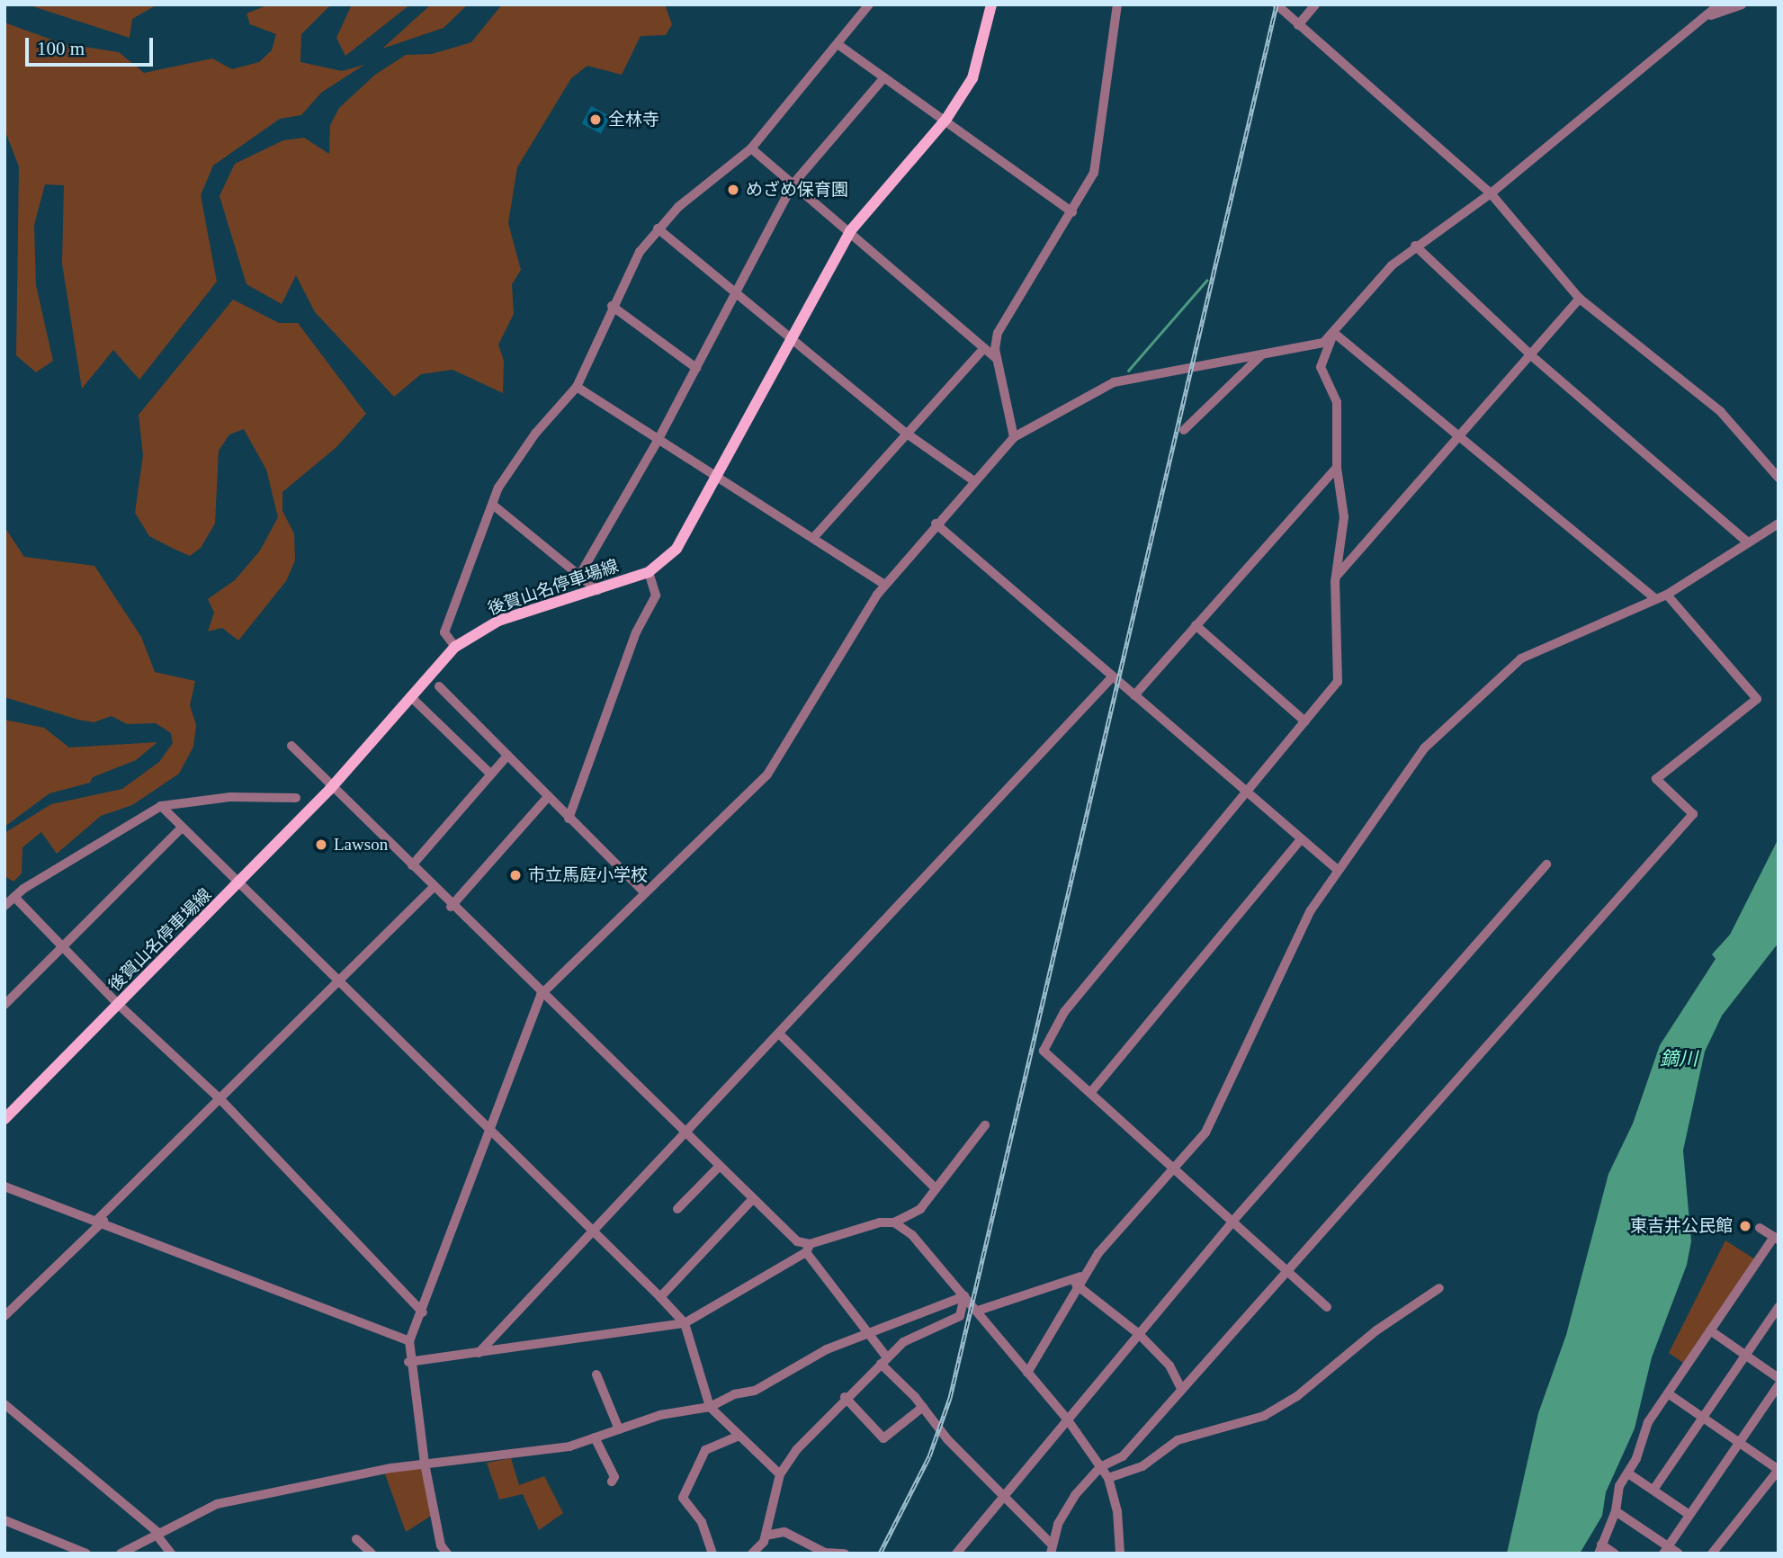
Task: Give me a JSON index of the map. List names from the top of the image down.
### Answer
{
  "streets": {
    "main road": ["後賀山名停車場線"]
  },
  "water": ["鏑川"],
  "places": [
    "全林寺",
    "めざめ保育園",
    "Lawson",
    "市立馬庭小学校",
    "東吉井公民館"
  ],
  "scale_bar": "100 m"
}
